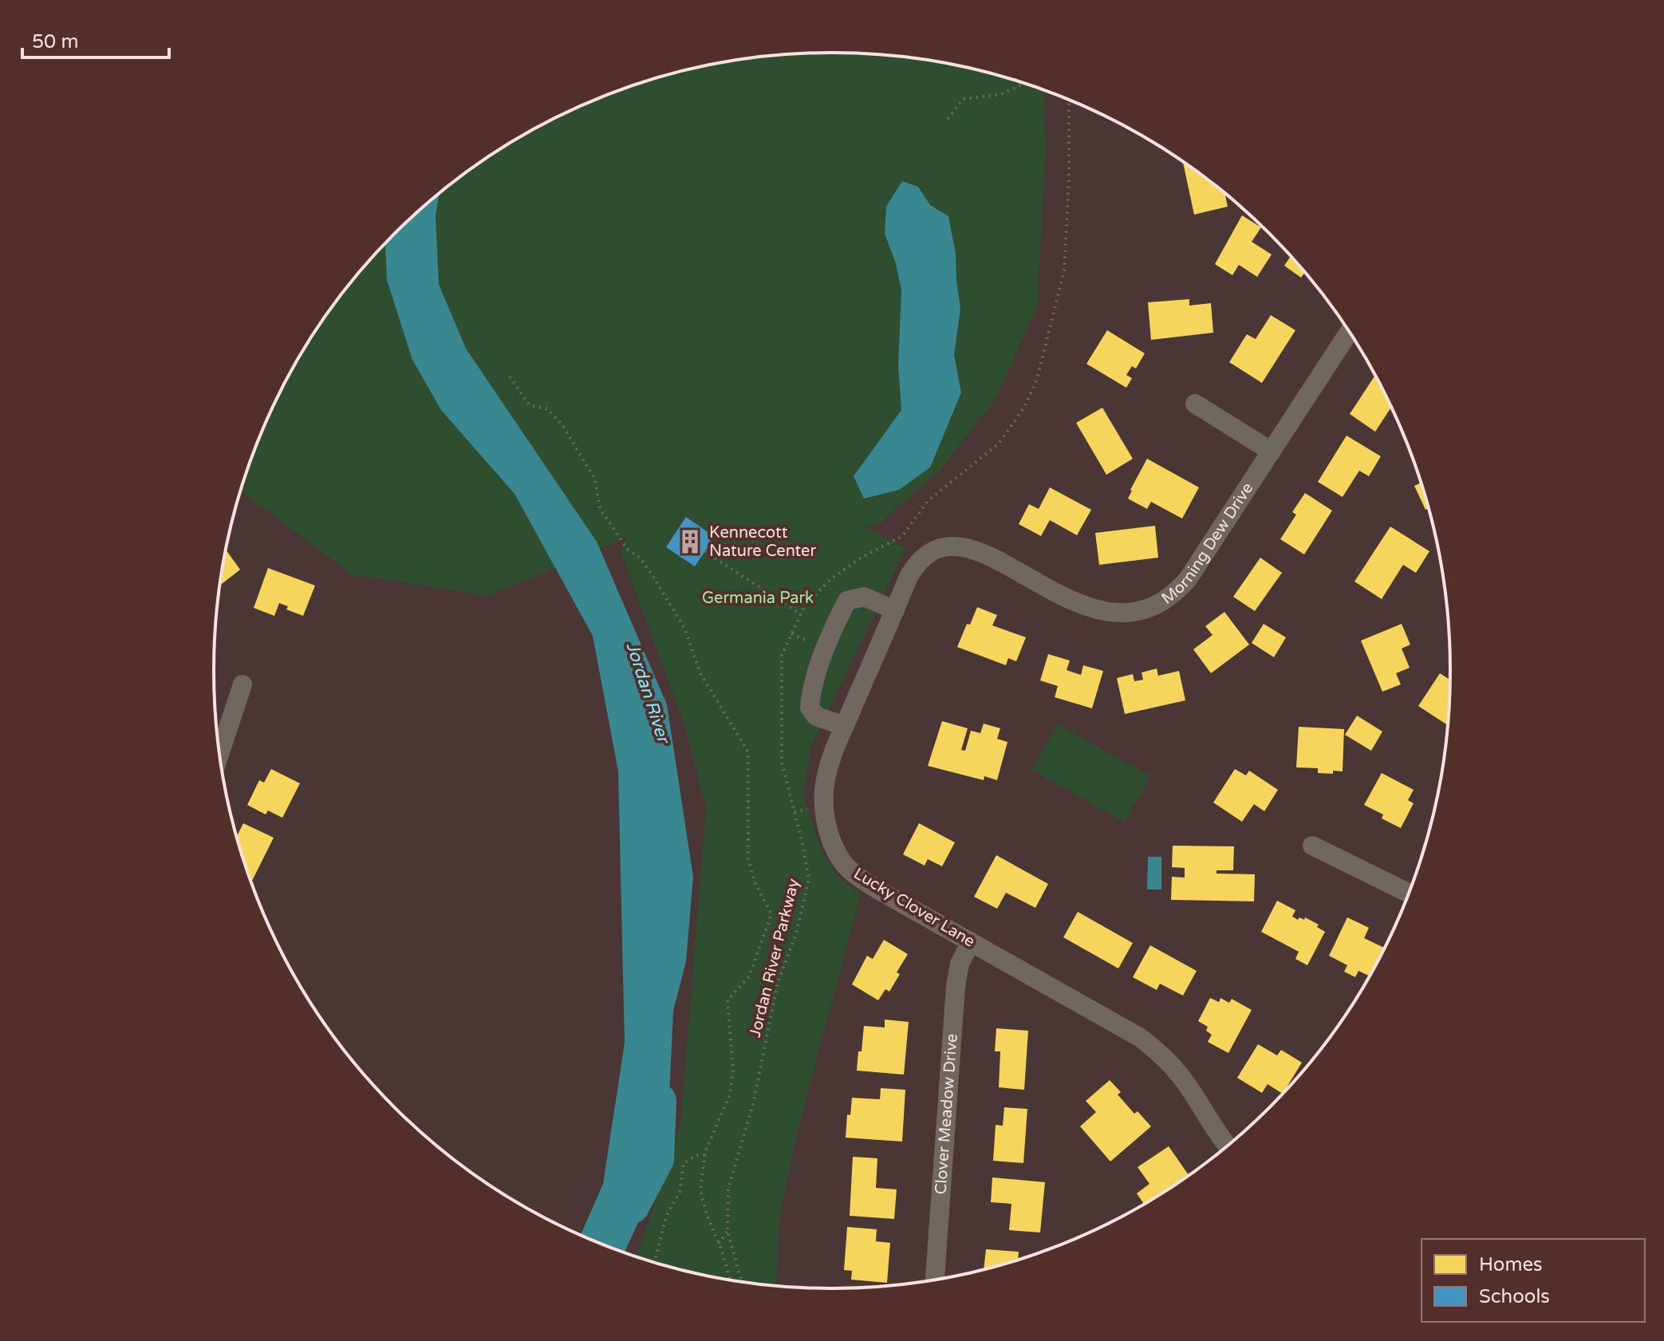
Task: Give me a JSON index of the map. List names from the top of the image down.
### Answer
{
  "streets": {
    "street": ["Morning Dew Drive", "Lucky Clover Lane", "Clover Meadow Drive"],
    "path": ["Jordan River Parkway"]
  },
  "crossings": [
    ["Morning Dew Drive", "Lucky Clover Lane"],
    ["Lucky Clover Lane", "Clover Meadow Drive"]
  ],
  "water": ["Jordan River"],
  "parks": ["Germania Park"],
  "places": {
    "building": ["Kennecott Nature Center"]
  },
  "legend": ["Homes", "Schools"],
  "scale_bar": "50 m"
}
